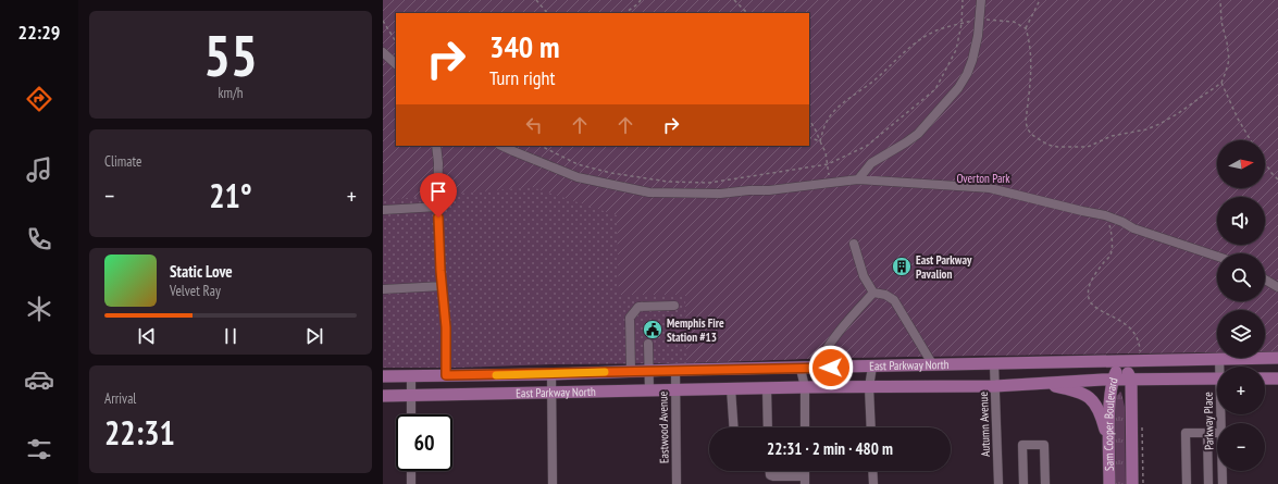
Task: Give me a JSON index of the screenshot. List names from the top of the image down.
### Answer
{
  "streets": {
    "main road": ["East Parkway North", "Sam Cooper Boulevard"],
    "street": ["Parkway Place", "Autumn Avenue", "Eastwood Avenue"]
  },
  "crossings": [
    ["East Parkway North", "Parkway Place"],
    ["East Parkway North", "Autumn Avenue"],
    ["East Parkway North", "Sam Cooper Boulevard"],
    ["East Parkway North", "Eastwood Avenue"]
  ],
  "parks": ["Overton Park"],
  "places": {
    "building": ["East Parkway Pavalion"],
    "public building": ["Memphis Fire Station #13"]
  },
  "north": "right",
  "page": {
    "tabs": "22:29",
    "tile": [
      ["55", "km/h"],
      "Climate",
      ["Arrival", "22:31"]
    ],
    "turn": ["340 m", "Turn right"],
    "map_buttons": ["+", "−"],
    "heat": ["−", "21°", "+"],
    "song": ["Static Love", "Velvet Ray"],
    "limit": "60",
    "trip": "22:31 · 2 min · 480 m"
  }
}
